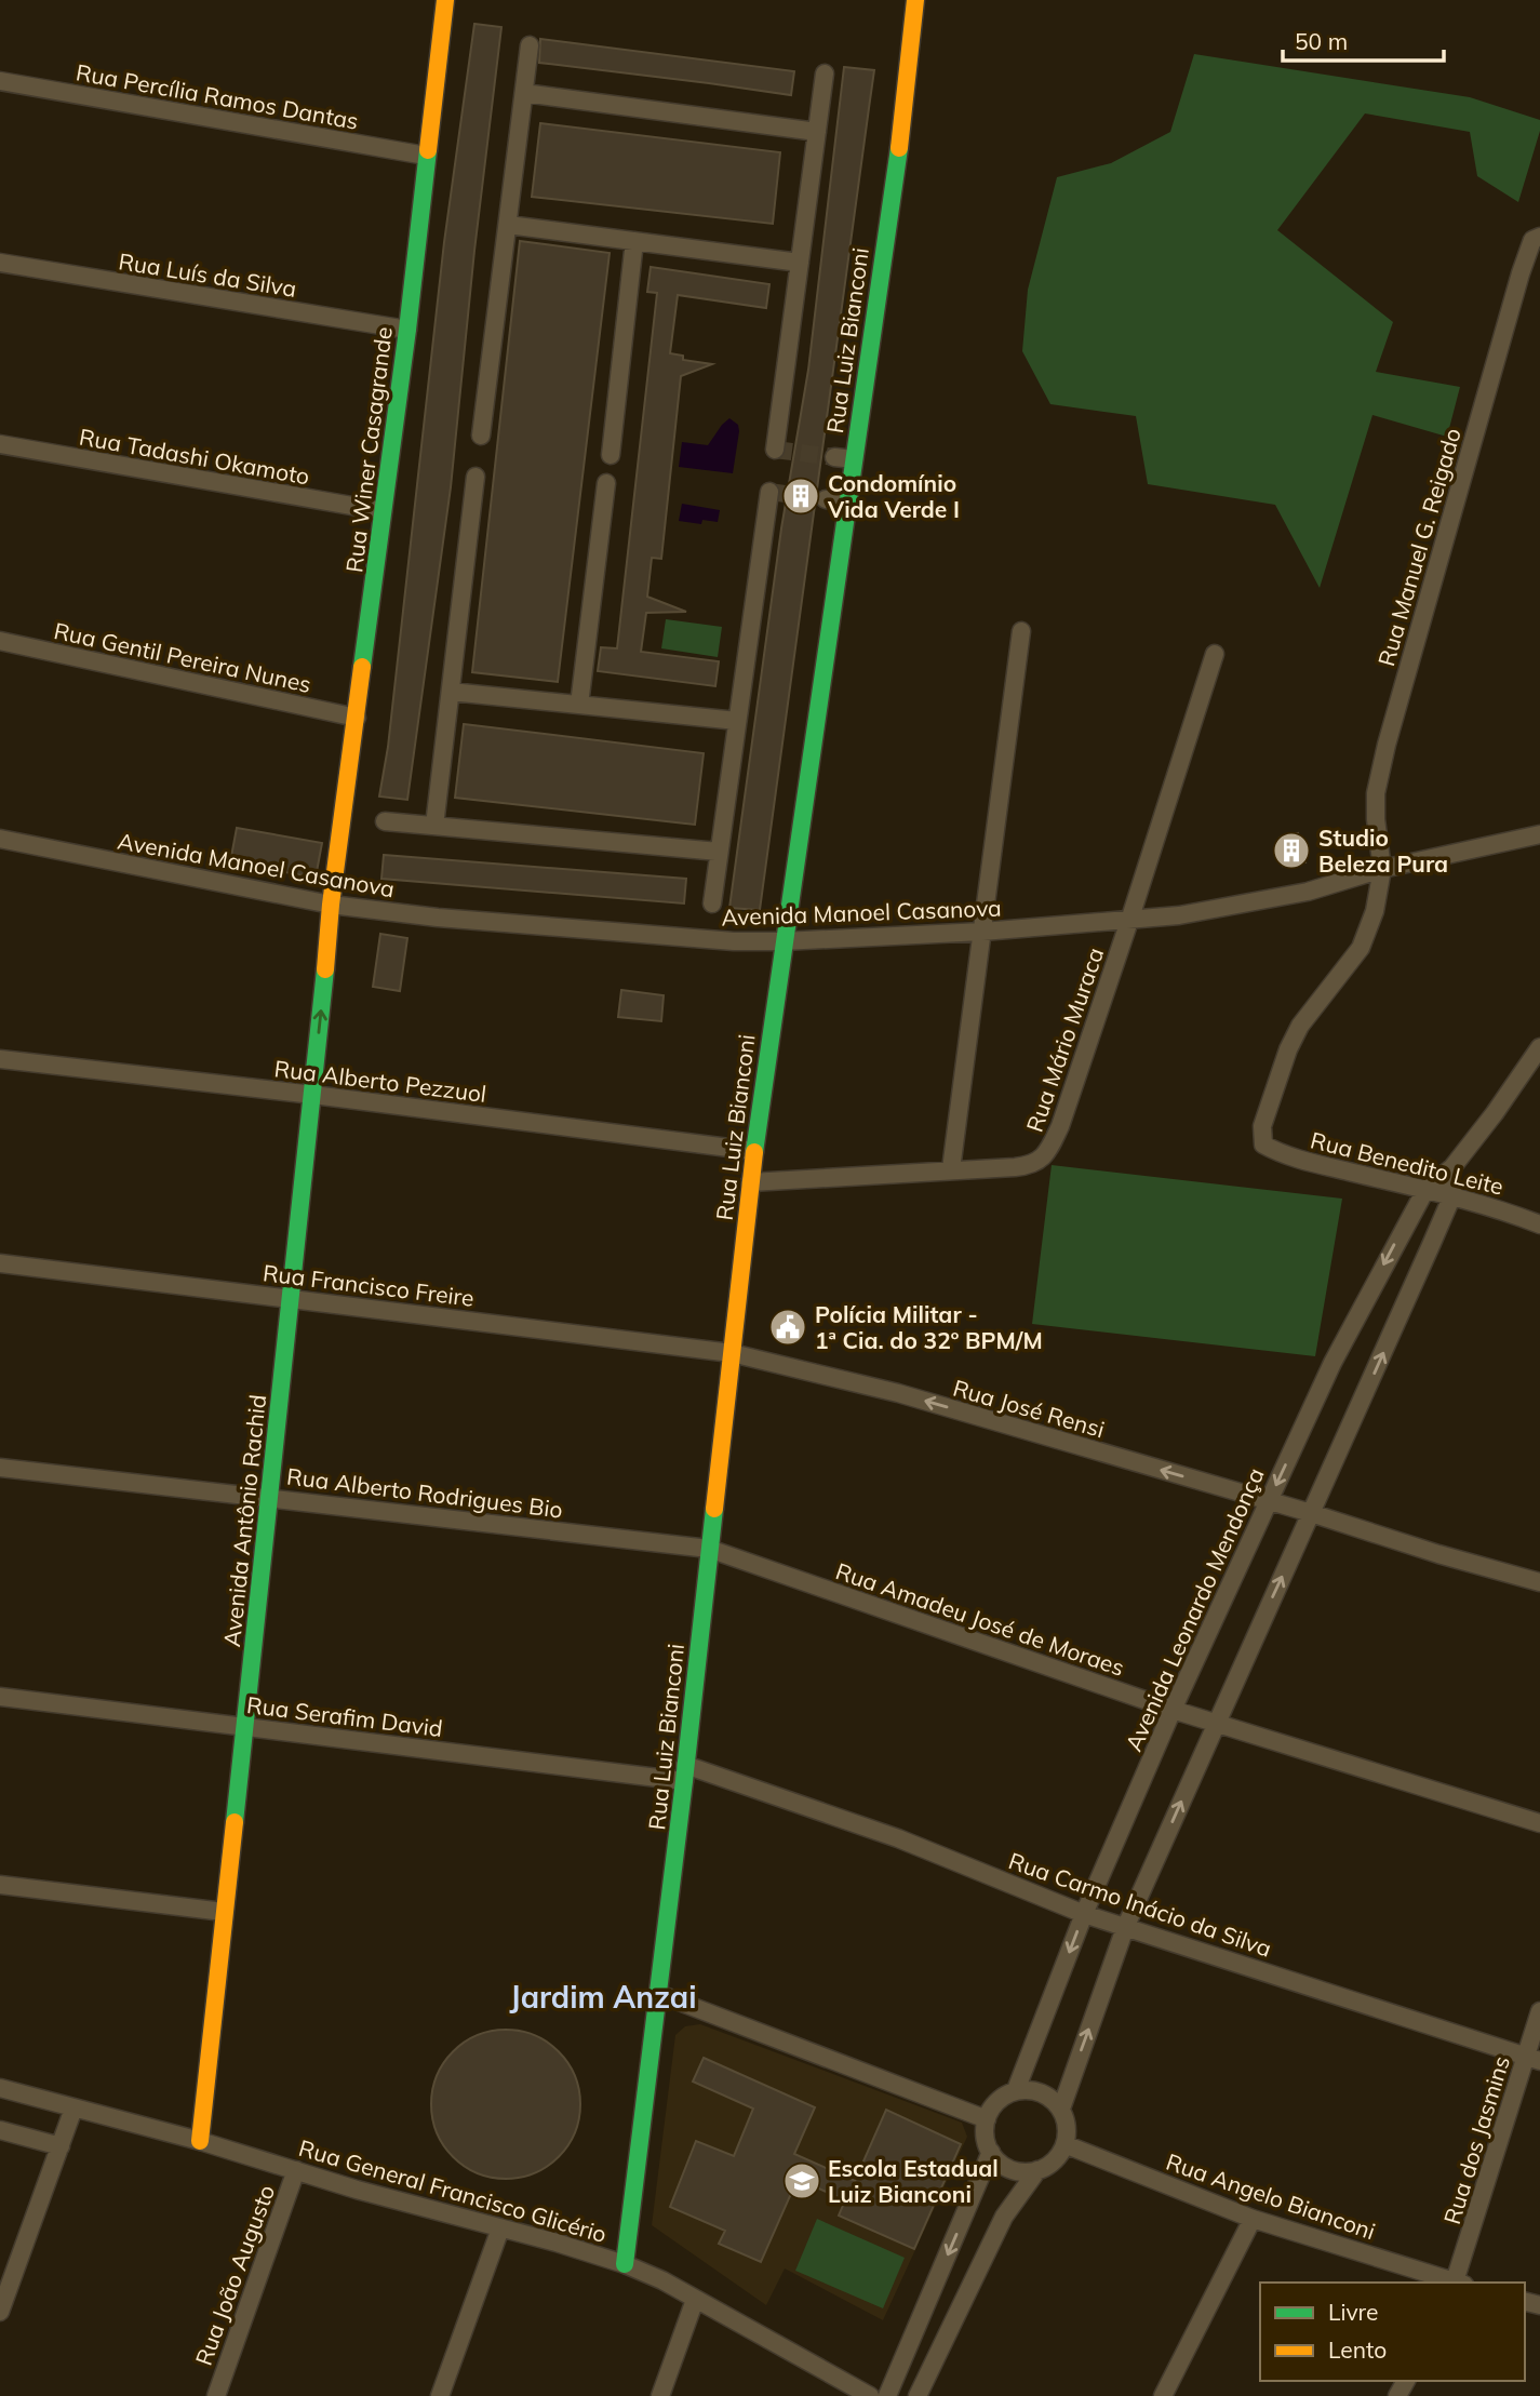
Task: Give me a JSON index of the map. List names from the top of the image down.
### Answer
{
  "streets": {
    "street": [
      "Rua Percília Ramos Dantas",
      "Rua Luís da Silva",
      "Rua Luiz Bianconi",
      "Rua Winer Casagrande",
      "Rua Tadashi Okamoto",
      "Rua Manuel G. Reigado",
      "Rua Gentil Pereira Nunes",
      "Avenida Manoel Casanova",
      "Rua Mário Muraca",
      "Rua Alberto Pezzuol",
      "Rua Benedito Leite",
      "Rua Francisco Freire",
      "Rua José Rensi",
      "Rua Alberto Rodrigues Bio",
      "Avenida Antônio Rachid",
      "Avenida Leonardo Mendonça",
      "Rua Amadeu José de Moraes",
      "Rua Serafim David",
      "Rua Carmo Inácio da Silva",
      "Rua dos Jasmins",
      "Rua General Francisco Glicério",
      "Rua Angelo Bianconi",
      "Rua João Augusto"
    ]
  },
  "crossings": [
    ["Rua Percília Ramos Dantas", "Rua Winer Casagrande"],
    ["Rua Luís da Silva", "Rua Winer Casagrande"],
    ["Rua Luiz Bianconi", "Avenida Manoel Casanova"],
    ["Rua Luiz Bianconi", "Rua Mário Muraca"],
    ["Rua Luiz Bianconi", "Rua Alberto Pezzuol"],
    ["Rua Luiz Bianconi", "Rua Francisco Freire"],
    ["Rua Luiz Bianconi", "Rua José Rensi"],
    ["Rua Luiz Bianconi", "Rua Alberto Rodrigues Bio"],
    ["Rua Luiz Bianconi", "Rua Amadeu José de Moraes"],
    ["Rua Luiz Bianconi", "Rua Serafim David"],
    ["Rua Luiz Bianconi", "Rua Carmo Inácio da Silva"],
    ["Rua Luiz Bianconi", "Rua General Francisco Glicério"],
    ["Rua Winer Casagrande", "Rua Tadashi Okamoto"],
    ["Rua Winer Casagrande", "Rua Gentil Pereira Nunes"],
    ["Rua Winer Casagrande", "Avenida Manoel Casanova"],
    ["Rua Winer Casagrande", "Avenida Antônio Rachid"],
    ["Rua Manuel G. Reigado", "Avenida Manoel Casanova"],
    ["Rua Manuel G. Reigado", "Rua Benedito Leite"],
    ["Avenida Manoel Casanova", "Rua Mário Muraca"],
    ["Avenida Manoel Casanova", "Avenida Antônio Rachid"],
    ["Rua Alberto Pezzuol", "Avenida Antônio Rachid"],
    ["Rua Benedito Leite", "Avenida Leonardo Mendonça"],
    ["Rua Francisco Freire", "Rua José Rensi"],
    ["Rua Francisco Freire", "Avenida Antônio Rachid"],
    ["Rua José Rensi", "Avenida Leonardo Mendonça"],
    ["Rua Alberto Rodrigues Bio", "Avenida Antônio Rachid"],
    ["Rua Alberto Rodrigues Bio", "Rua Amadeu José de Moraes"],
    ["Avenida Antônio Rachid", "Rua Serafim David"],
    ["Avenida Antônio Rachid", "Rua General Francisco Glicério"],
    ["Avenida Leonardo Mendonça", "Rua Amadeu José de Moraes"],
    ["Avenida Leonardo Mendonça", "Rua Carmo Inácio da Silva"],
    ["Avenida Leonardo Mendonça", "Rua Angelo Bianconi"],
    ["Rua Serafim David", "Rua Carmo Inácio da Silva"],
    ["Rua Carmo Inácio da Silva", "Rua dos Jasmins"],
    ["Rua General Francisco Glicério", "Rua João Augusto"]
  ],
  "one_way": ["Rua José Rensi"],
  "districts": ["Jardim Anzai"],
  "places": {
    "building": ["Condomínio Vida Verde I", "Studio Beleza Pura"],
    "public building": ["Polícia Militar - 1ª Cia. do 32º BPM/M"],
    "school or university": ["Escola Estadual Luiz Bianconi"]
  },
  "legend": ["Livre", "Lento"],
  "scale_bar": "50 m"
}
